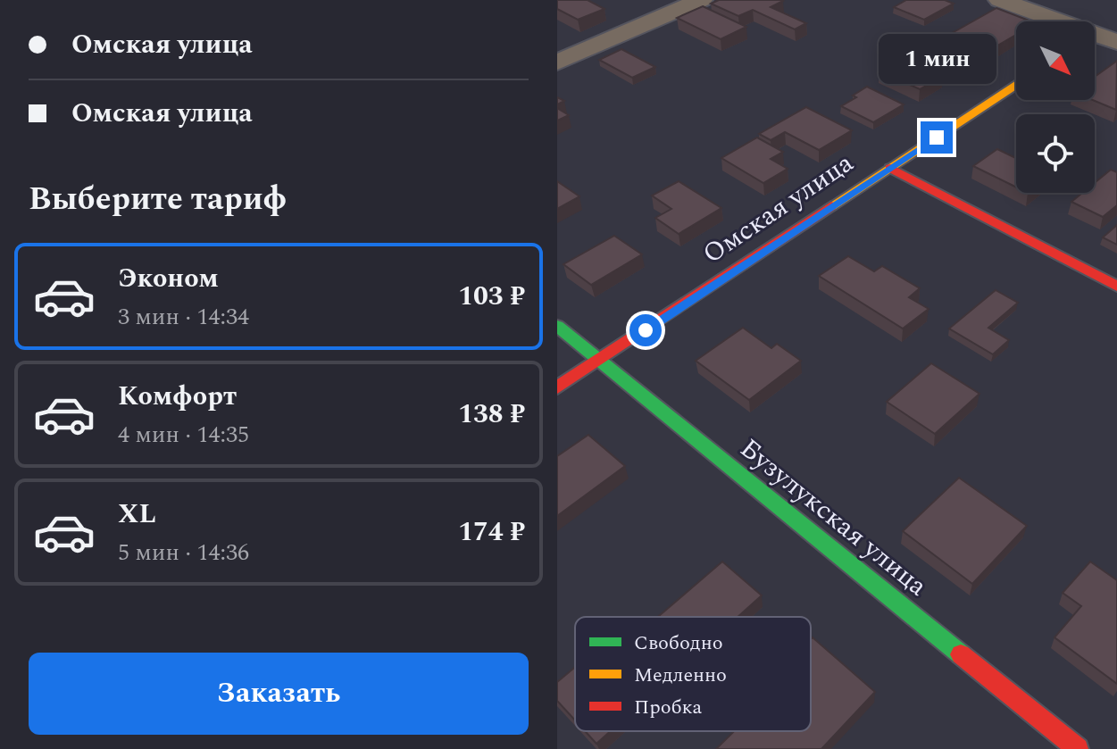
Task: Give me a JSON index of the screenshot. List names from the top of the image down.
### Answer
{
  "streets": {
    "street": ["Омская улица", "Бузулукская улица"]
  },
  "crossings": [
    ["Омская улица", "Бузулукская улица"]
  ],
  "legend": ["Свободно", "Медленно", "Пробка"],
  "north": "bottom right",
  "page": {
    "banner": ["Омская улица", "Омская улица"],
    "bubble": "1 мин",
    "heading": "Выберите тариф",
    "list": [
      {
        "name": "Эконом",
        "note": "3 мин · 14:34",
        "value": "103 ₽"
      },
      {
        "name": "Комфорт",
        "note": "4 мин · 14:35",
        "value": "138 ₽"
      },
      {
        "name": "XL",
        "note": "5 мин · 14:36",
        "value": "174 ₽"
      }
    ],
    "buttons": "Заказать"
  }
}
